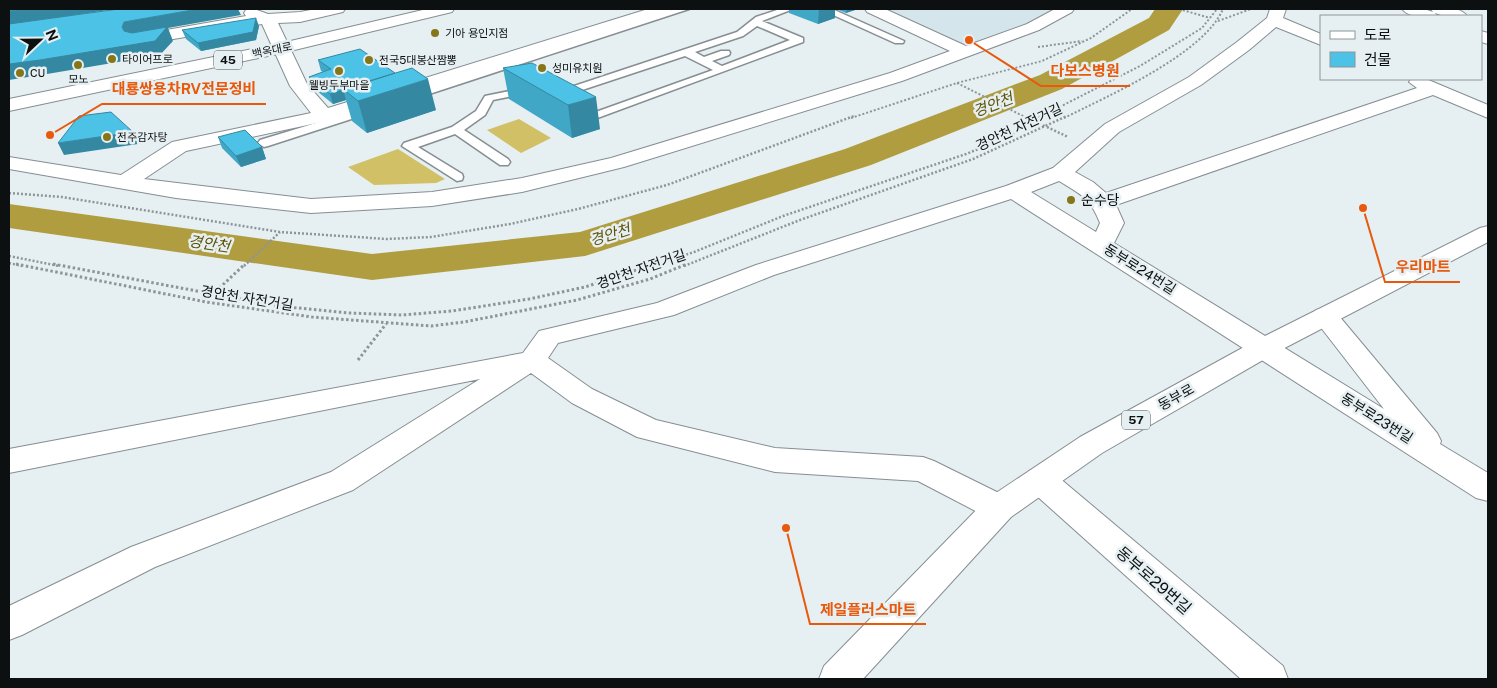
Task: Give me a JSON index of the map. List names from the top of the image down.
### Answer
{
  "streets": {
    "street": [
      "백옥대로",
      "45",
      "동부로24번길",
      "동부로",
      "동부로23번길",
      "57",
      "동부로29번길"
    ],
    "path": ["경안천 자전거길"]
  },
  "crossings": [
    ["동부로24번길", "동부로"],
    ["동부로24번길", "동부로23번길"],
    ["동부로", "동부로23번길"],
    ["동부로", "동부로29번길"]
  ],
  "water": ["경안천"],
  "places": [
    "기아 용인지점",
    "다보스병원",
    "타이어프로",
    "전국5대봉산짬뽕",
    "모노",
    "성미유치원",
    "웰빙두부마을",
    "CU",
    "대룡쌍용차RV전문정비",
    "전주감자탕",
    "순수당",
    "우리마트",
    "제일플러스마트"
  ],
  "legend": ["도로", "건물"],
  "north": "right"
}
